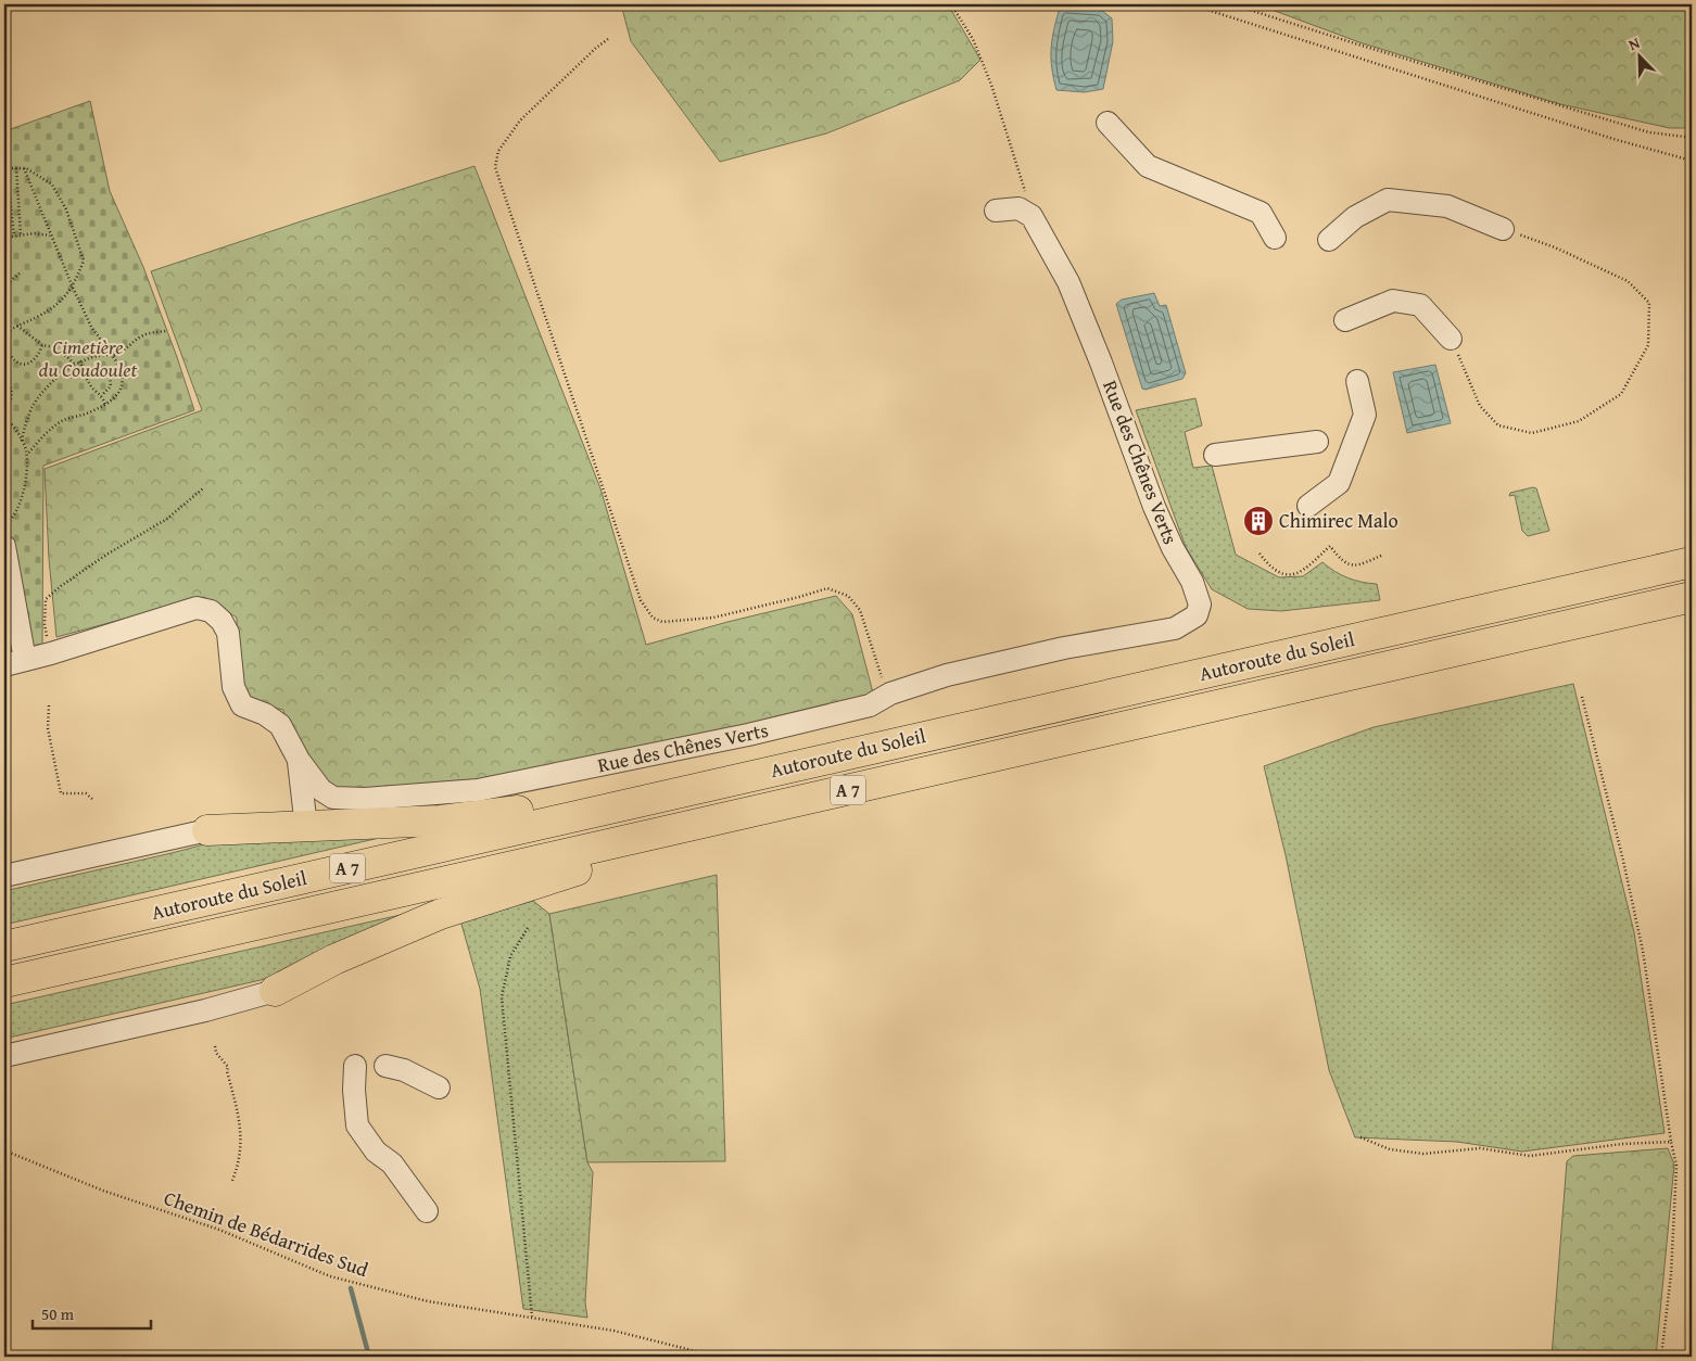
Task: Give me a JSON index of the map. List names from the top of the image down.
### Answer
{
  "streets": {
    "highway": ["Autoroute du Soleil", "A 7"],
    "street": ["Rue des Chênes Verts"],
    "path": ["Chemin de Bédarrides Sud"]
  },
  "parks": ["Cimetière du Coudoulet"],
  "places": {
    "building": ["Chimirec Malo"]
  },
  "scale_bar": "50 m",
  "north": "top left"
}
